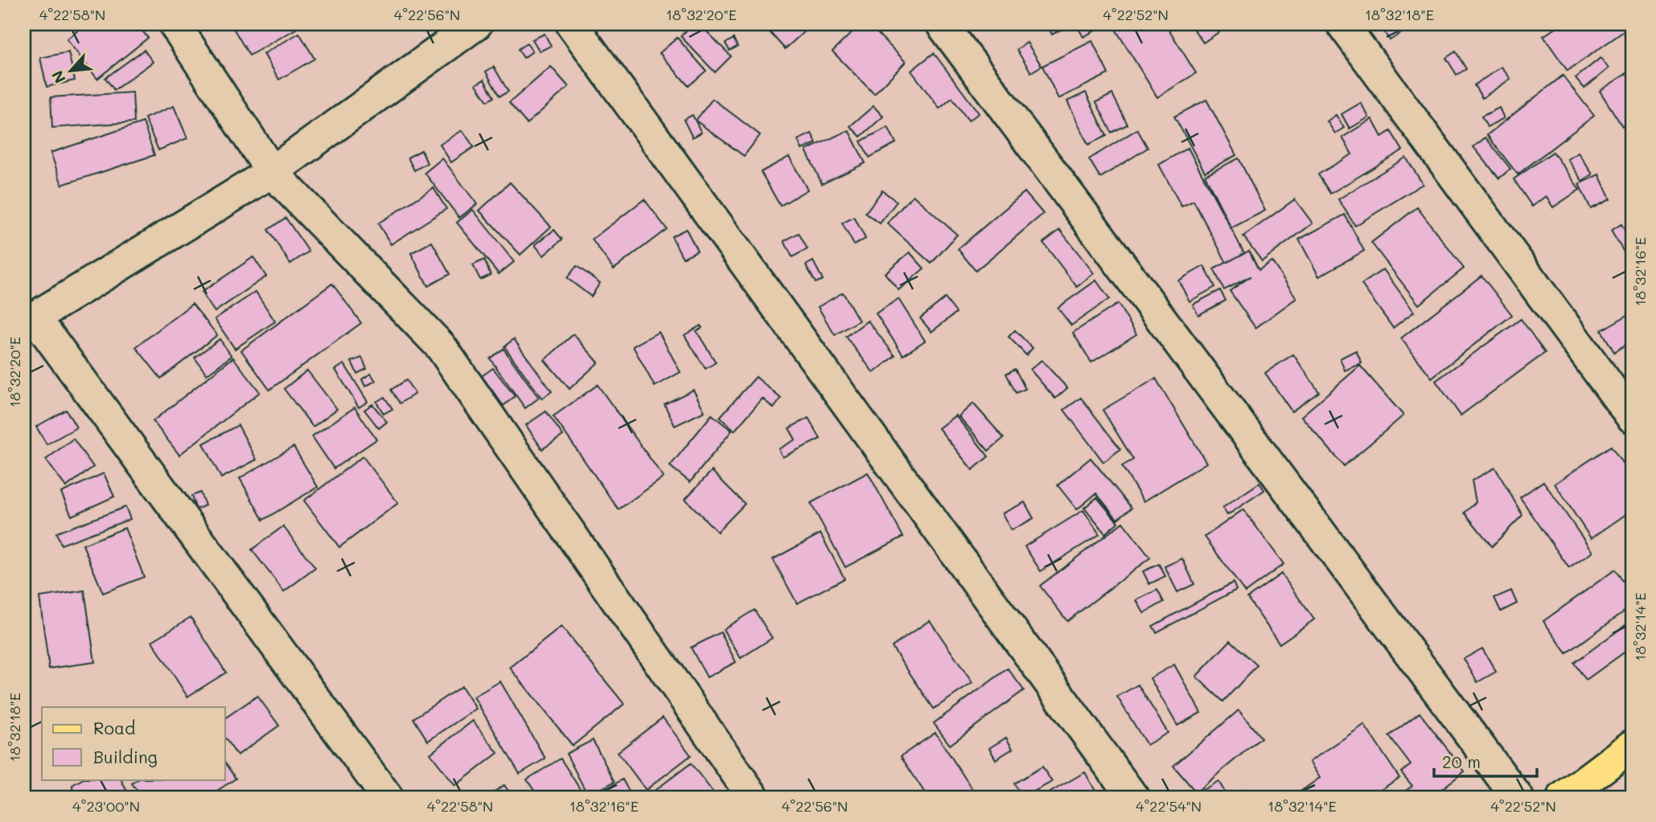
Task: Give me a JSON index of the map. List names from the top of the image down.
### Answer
{
  "legend": ["Road", "Building"],
  "scale_bar": "20 m",
  "north": "bottom left",
  "coordinates": [
    "4°22'58\"N",
    "4°22'56\"N",
    "18°32'20\"E",
    "4°22'52\"N",
    "18°32'18\"E",
    "18°32'16\"E",
    "18°32'14\"E",
    "4°23'00\"N",
    "4°22'54\"N"
  ]
}
